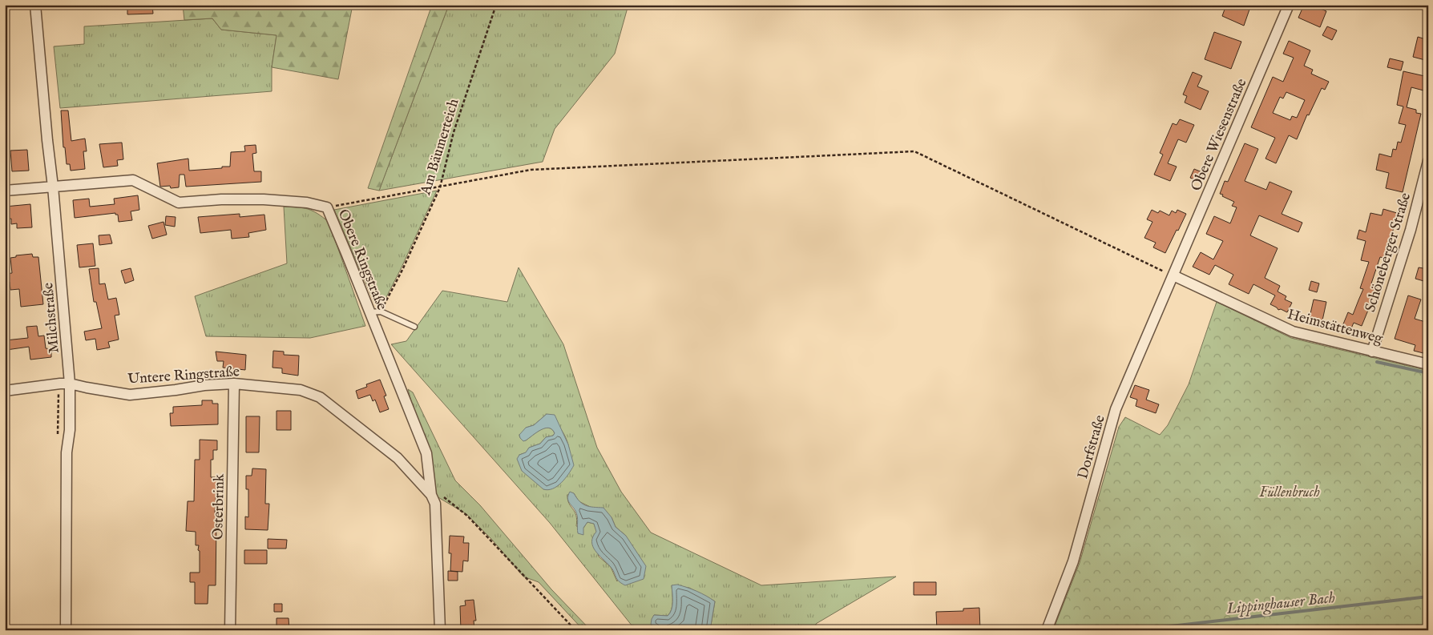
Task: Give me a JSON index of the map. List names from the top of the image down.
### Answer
{
  "streets": {
    "street": [
      "Obere Wiesenstraße",
      "Schöneberger Straße",
      "Obere Ringstraße",
      "Milchstraße",
      "Heimstättenweg",
      "Untere Ringstraße",
      "Dorfstraße",
      "Osterbrink"
    ],
    "path": ["Am Bäumerteich"]
  },
  "crossings": [
    ["Obere Wiesenstraße", "Heimstättenweg"],
    ["Obere Wiesenstraße", "Dorfstraße"],
    ["Schöneberger Straße", "Heimstättenweg"],
    ["Obere Ringstraße", "Milchstraße"],
    ["Obere Ringstraße", "Untere Ringstraße"],
    ["Milchstraße", "Untere Ringstraße"],
    ["Heimstättenweg", "Dorfstraße"],
    ["Untere Ringstraße", "Osterbrink"]
  ],
  "water": ["Lippinghauser Bach"],
  "parks": ["Füllenbruch"]
}
